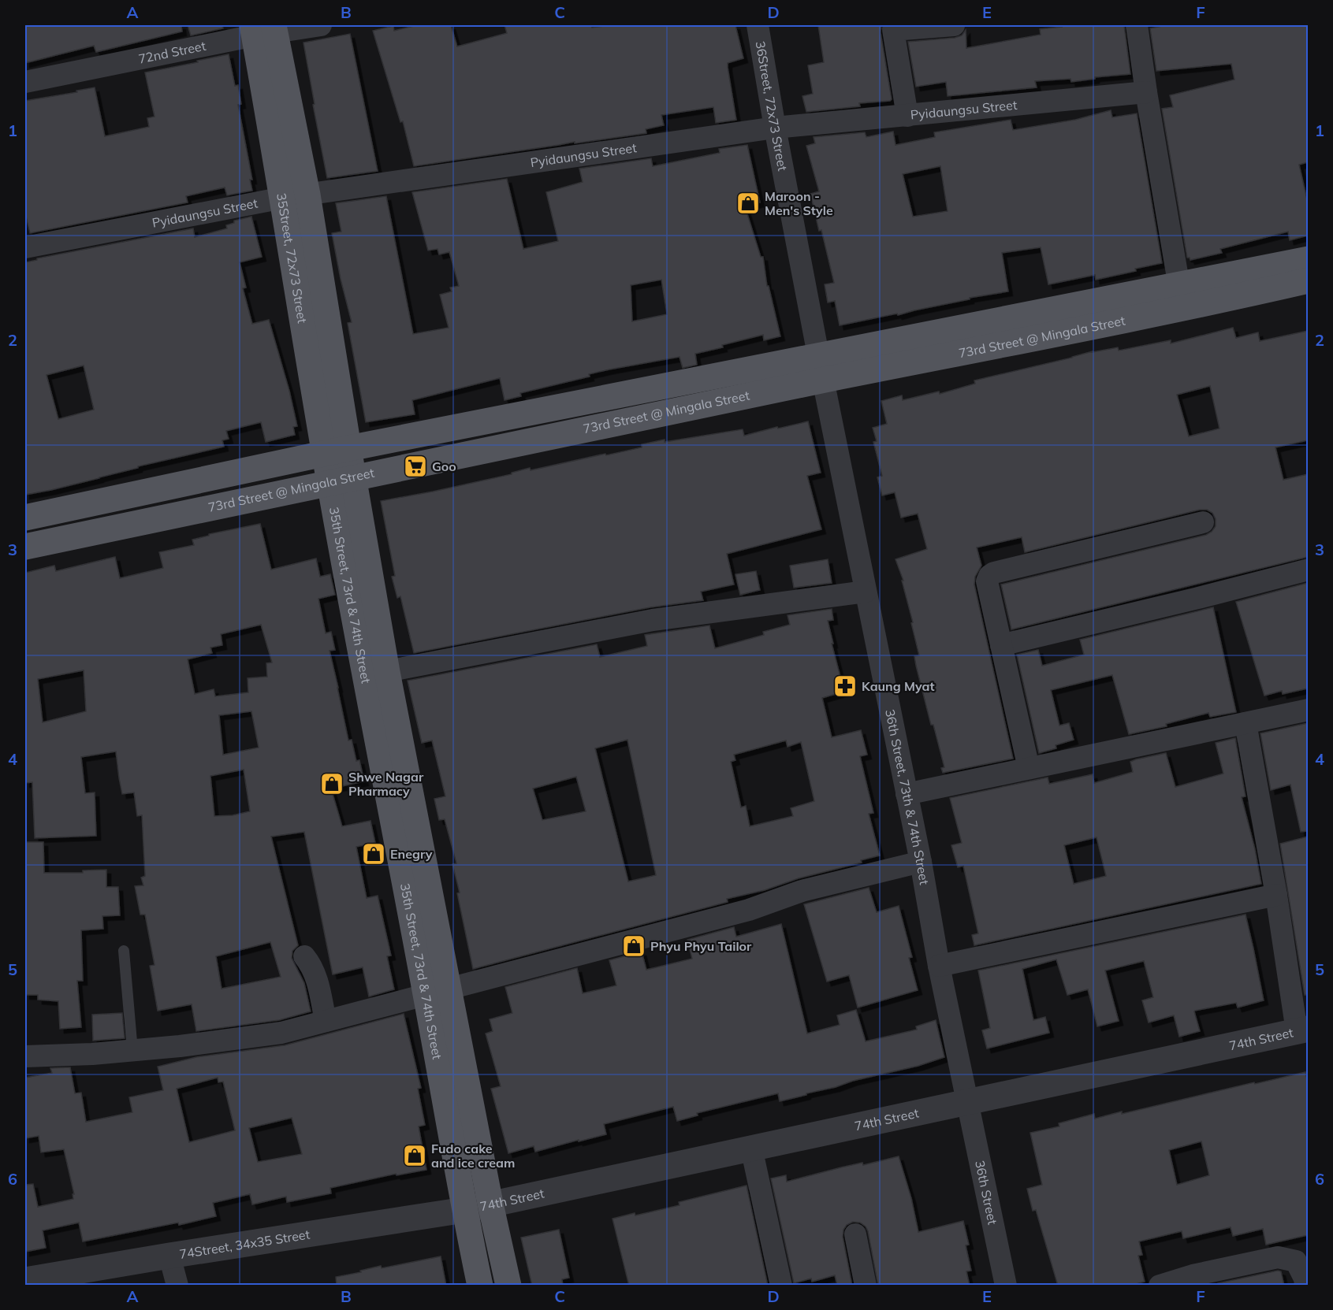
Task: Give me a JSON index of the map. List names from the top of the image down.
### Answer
{
  "streets": {
    "main road": ["35Street, 72x73 Street", "73rd Street @ Mingala Street", "35th Street, 73rd & 74th Street"],
    "street": [
      "72nd Street",
      "36Street, 72x73 Street",
      "Pyidaungsu Street",
      "36th Street, 73th & 74th Street",
      "74th Street",
      "36th Street",
      "74Street, 34x35 Street"
    ]
  },
  "crossings": [
    ["72nd Street", "35Street, 72x73 Street"],
    ["36Street, 72x73 Street", "Pyidaungsu Street"],
    ["36Street, 72x73 Street", "73rd Street @ Mingala Street"],
    ["36Street, 72x73 Street", "36th Street, 73th & 74th Street"],
    ["Pyidaungsu Street", "35Street, 72x73 Street"],
    ["35Street, 72x73 Street", "73rd Street @ Mingala Street"],
    ["35Street, 72x73 Street", "35th Street, 73rd & 74th Street"],
    ["73rd Street @ Mingala Street", "35th Street, 73rd & 74th Street"],
    ["73rd Street @ Mingala Street", "36th Street, 73th & 74th Street"],
    ["35th Street, 73rd & 74th Street", "74th Street"],
    ["35th Street, 73rd & 74th Street", "74Street, 34x35 Street"],
    ["36th Street, 73th & 74th Street", "74th Street"],
    ["36th Street, 73th & 74th Street", "36th Street"],
    ["74th Street", "36th Street"],
    ["74th Street", "74Street, 34x35 Street"]
  ],
  "places": {
    "shop": [
      "Maroon - Men's Style",
      "Shwe Nagar Pharmacy",
      "Enegry",
      "Phyu Phyu Tailor",
      "Fudo cake and ice cream"
    ],
    "supermarket": ["Goo"],
    "pharmacy": ["Kaung Myat"]
  },
  "grid": {
    "columns": [
      "A",
      "B",
      "C",
      "D",
      "E",
      "F"
    ],
    "rows": [
      "1",
      "2",
      "3",
      "4",
      "5",
      "6"
    ]
  }
}
